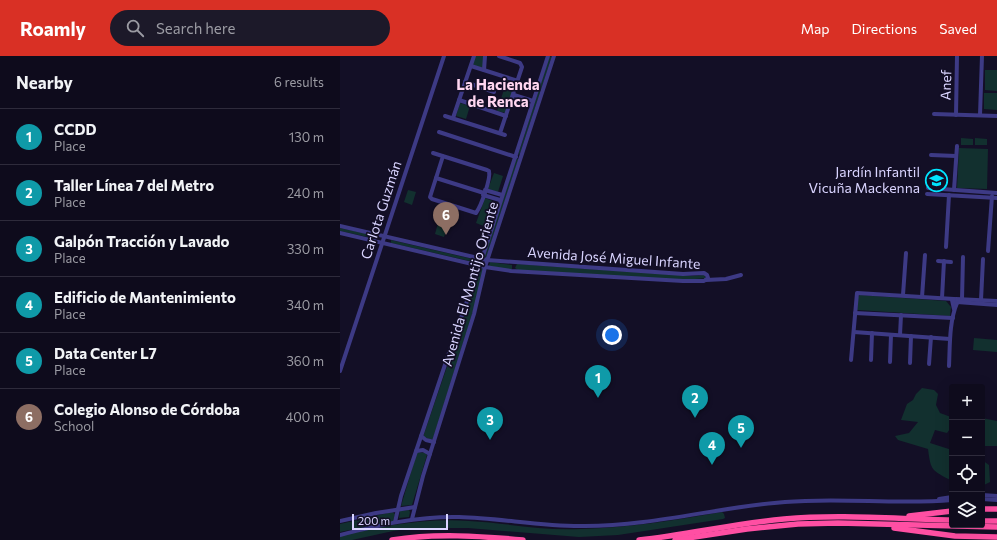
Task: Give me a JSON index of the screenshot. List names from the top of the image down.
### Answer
{
  "streets": {
    "street": [
      "Anef",
      "Carlota Guzmán",
      "Avenida José Miguel Infante",
      "Avenida El Montijo Oriente"
    ]
  },
  "crossings": [
    ["Carlota Guzmán", "Avenida José Miguel Infante"],
    ["Avenida José Miguel Infante", "Avenida El Montijo Oriente"]
  ],
  "districts": ["La Hacienda de Renca"],
  "places": {
    "school or university": ["Jardín Infantil Vicuña Mackenna"]
  },
  "scale_bar": "200 m",
  "page": {
    "header": "Roamly",
    "search": "Search here",
    "nav": ["Map", "Directions", "Saved"],
    "heading": ["Nearby", "6 results"],
    "list": [
      {
        "mark": "1",
        "name": "CCDD",
        "note": "Place",
        "value": "130 m"
      },
      {
        "mark": "2",
        "name": "Taller Línea 7 del Metro",
        "note": "Place",
        "value": "240 m"
      },
      {
        "mark": "3",
        "name": "Galpón Tracción y Lavado",
        "note": "Place",
        "value": "330 m"
      },
      {
        "mark": "4",
        "name": "Edificio de Mantenimiento",
        "note": "Place",
        "value": "340 m"
      },
      {
        "mark": "5",
        "name": "Data Center L7",
        "note": "Place",
        "value": "360 m"
      },
      {
        "mark": "6",
        "name": "Colegio Alonso de Córdoba",
        "note": "School",
        "value": "400 m"
      }
    ],
    "pins": [
      "6",
      "1",
      "2",
      "3",
      "5",
      "4"
    ],
    "map_buttons": ["+", "−"],
    "scale": "200 m"
  }
}
